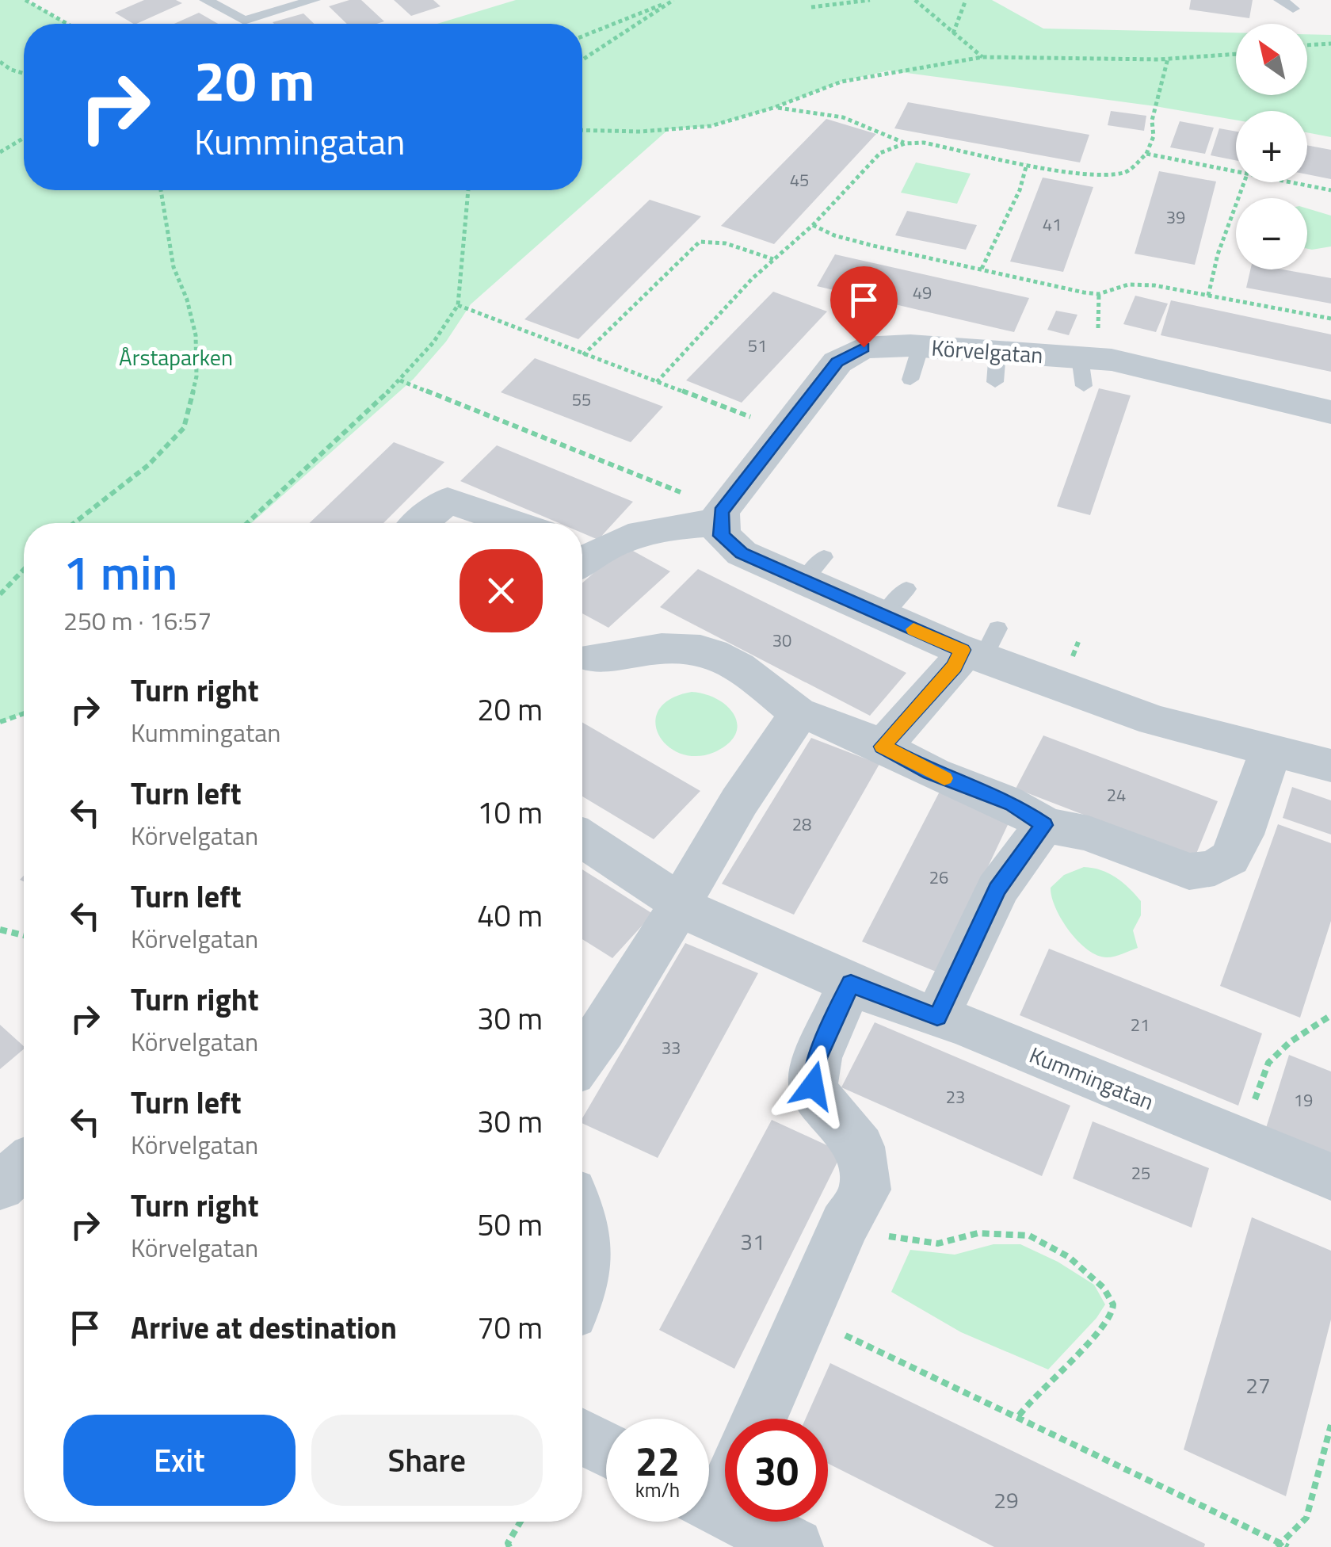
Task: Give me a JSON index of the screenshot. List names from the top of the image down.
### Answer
{
  "streets": {
    "street": ["Körvelgatan", "Kummingatan"]
  },
  "parks": ["Årstaparken"],
  "house_numbers": [
    "45",
    "39",
    "41",
    "49",
    "51",
    "55",
    "30",
    "24",
    "28",
    "26",
    "21",
    "33",
    "23",
    "19",
    "25",
    "31",
    "27",
    "29"
  ],
  "north": "top left",
  "page": {
    "map_buttons": ["+", "−"],
    "turn": ["20 m", "Kummingatan"],
    "heading": ["1 min", "250 m · 16:57"],
    "list": [
      {
        "name": "Turn right",
        "note": "Kummingatan",
        "value": "20 m"
      },
      {
        "name": "Turn left",
        "note": "Körvelgatan",
        "value": "10 m"
      },
      {
        "name": "Turn left",
        "note": "Körvelgatan",
        "value": "40 m"
      },
      {
        "name": "Turn right",
        "note": "Körvelgatan",
        "value": "30 m"
      },
      {
        "name": "Turn left",
        "note": "Körvelgatan",
        "value": "30 m"
      },
      {
        "name": "Turn right",
        "note": "Körvelgatan",
        "value": "50 m"
      },
      {
        "name": "Arrive at destination",
        "value": "70 m"
      }
    ],
    "buttons": ["Exit", "Share"],
    "speed": "22 km/h",
    "limit": "30"
  }
}
